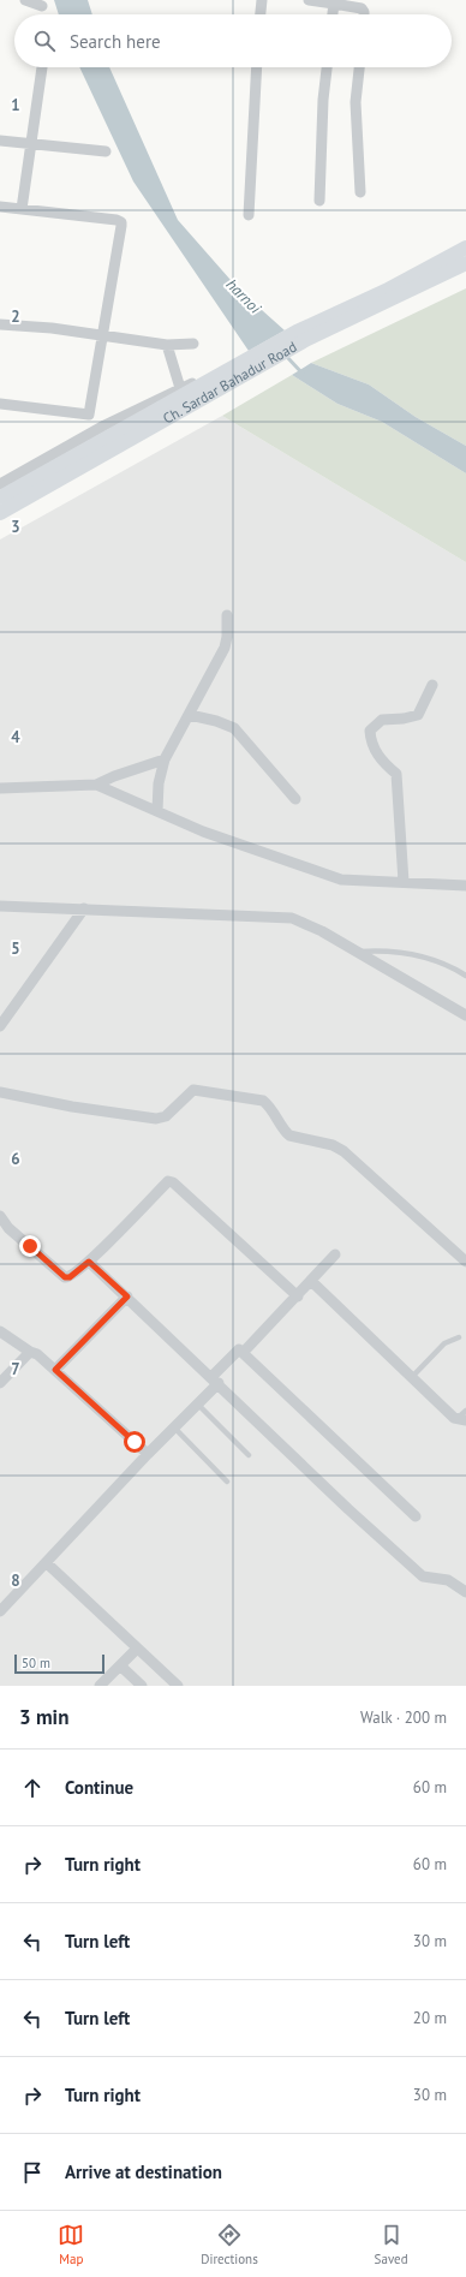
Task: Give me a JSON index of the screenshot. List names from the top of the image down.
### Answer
{
  "streets": {
    "main road": ["Ch. Sardar Bahadur Road"]
  },
  "water": ["harnoi"],
  "scale_bar": "50 m",
  "page": {
    "search": "Search here",
    "scale": "50 m",
    "heading": ["3 min", "Walk · 200 m"],
    "list": [
      ["Continue", "60 m"],
      ["Turn right", "60 m"],
      ["Turn left", "30 m"],
      ["Turn left", "20 m"],
      ["Turn right", "30 m"],
      "Arrive at destination"
    ],
    "nav": ["Map", "Directions", "Saved"]
  },
  "grid": {
    "rows": [
      "1",
      "2",
      "3",
      "4",
      "5",
      "6",
      "7",
      "8"
    ]
  }
}
